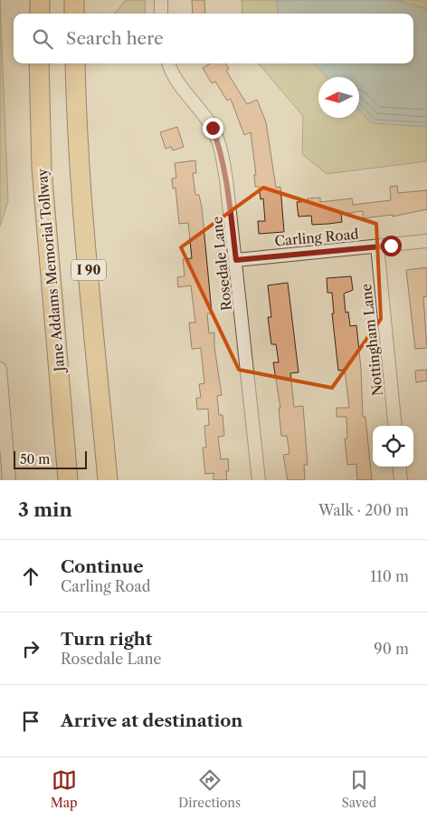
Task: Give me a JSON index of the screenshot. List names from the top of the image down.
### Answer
{
  "streets": {
    "highway": ["Jane Addams Memorial Tollway", "I 90"],
    "street": ["Carling Road", "Rosedale Lane", "Nottingham Lane"]
  },
  "crossings": [
    ["Carling Road", "Rosedale Lane"],
    ["Carling Road", "Nottingham Lane"]
  ],
  "scale_bar": "50 m",
  "north": "left",
  "page": {
    "search": "Search here",
    "scale": "50 m",
    "heading": ["3 min", "Walk · 200 m"],
    "list": [
      ["Continue", "Carling Road", "110 m"],
      ["Turn right", "Rosedale Lane", "90 m"],
      "Arrive at destination"
    ],
    "nav": ["Map", "Directions", "Saved"]
  }
}
